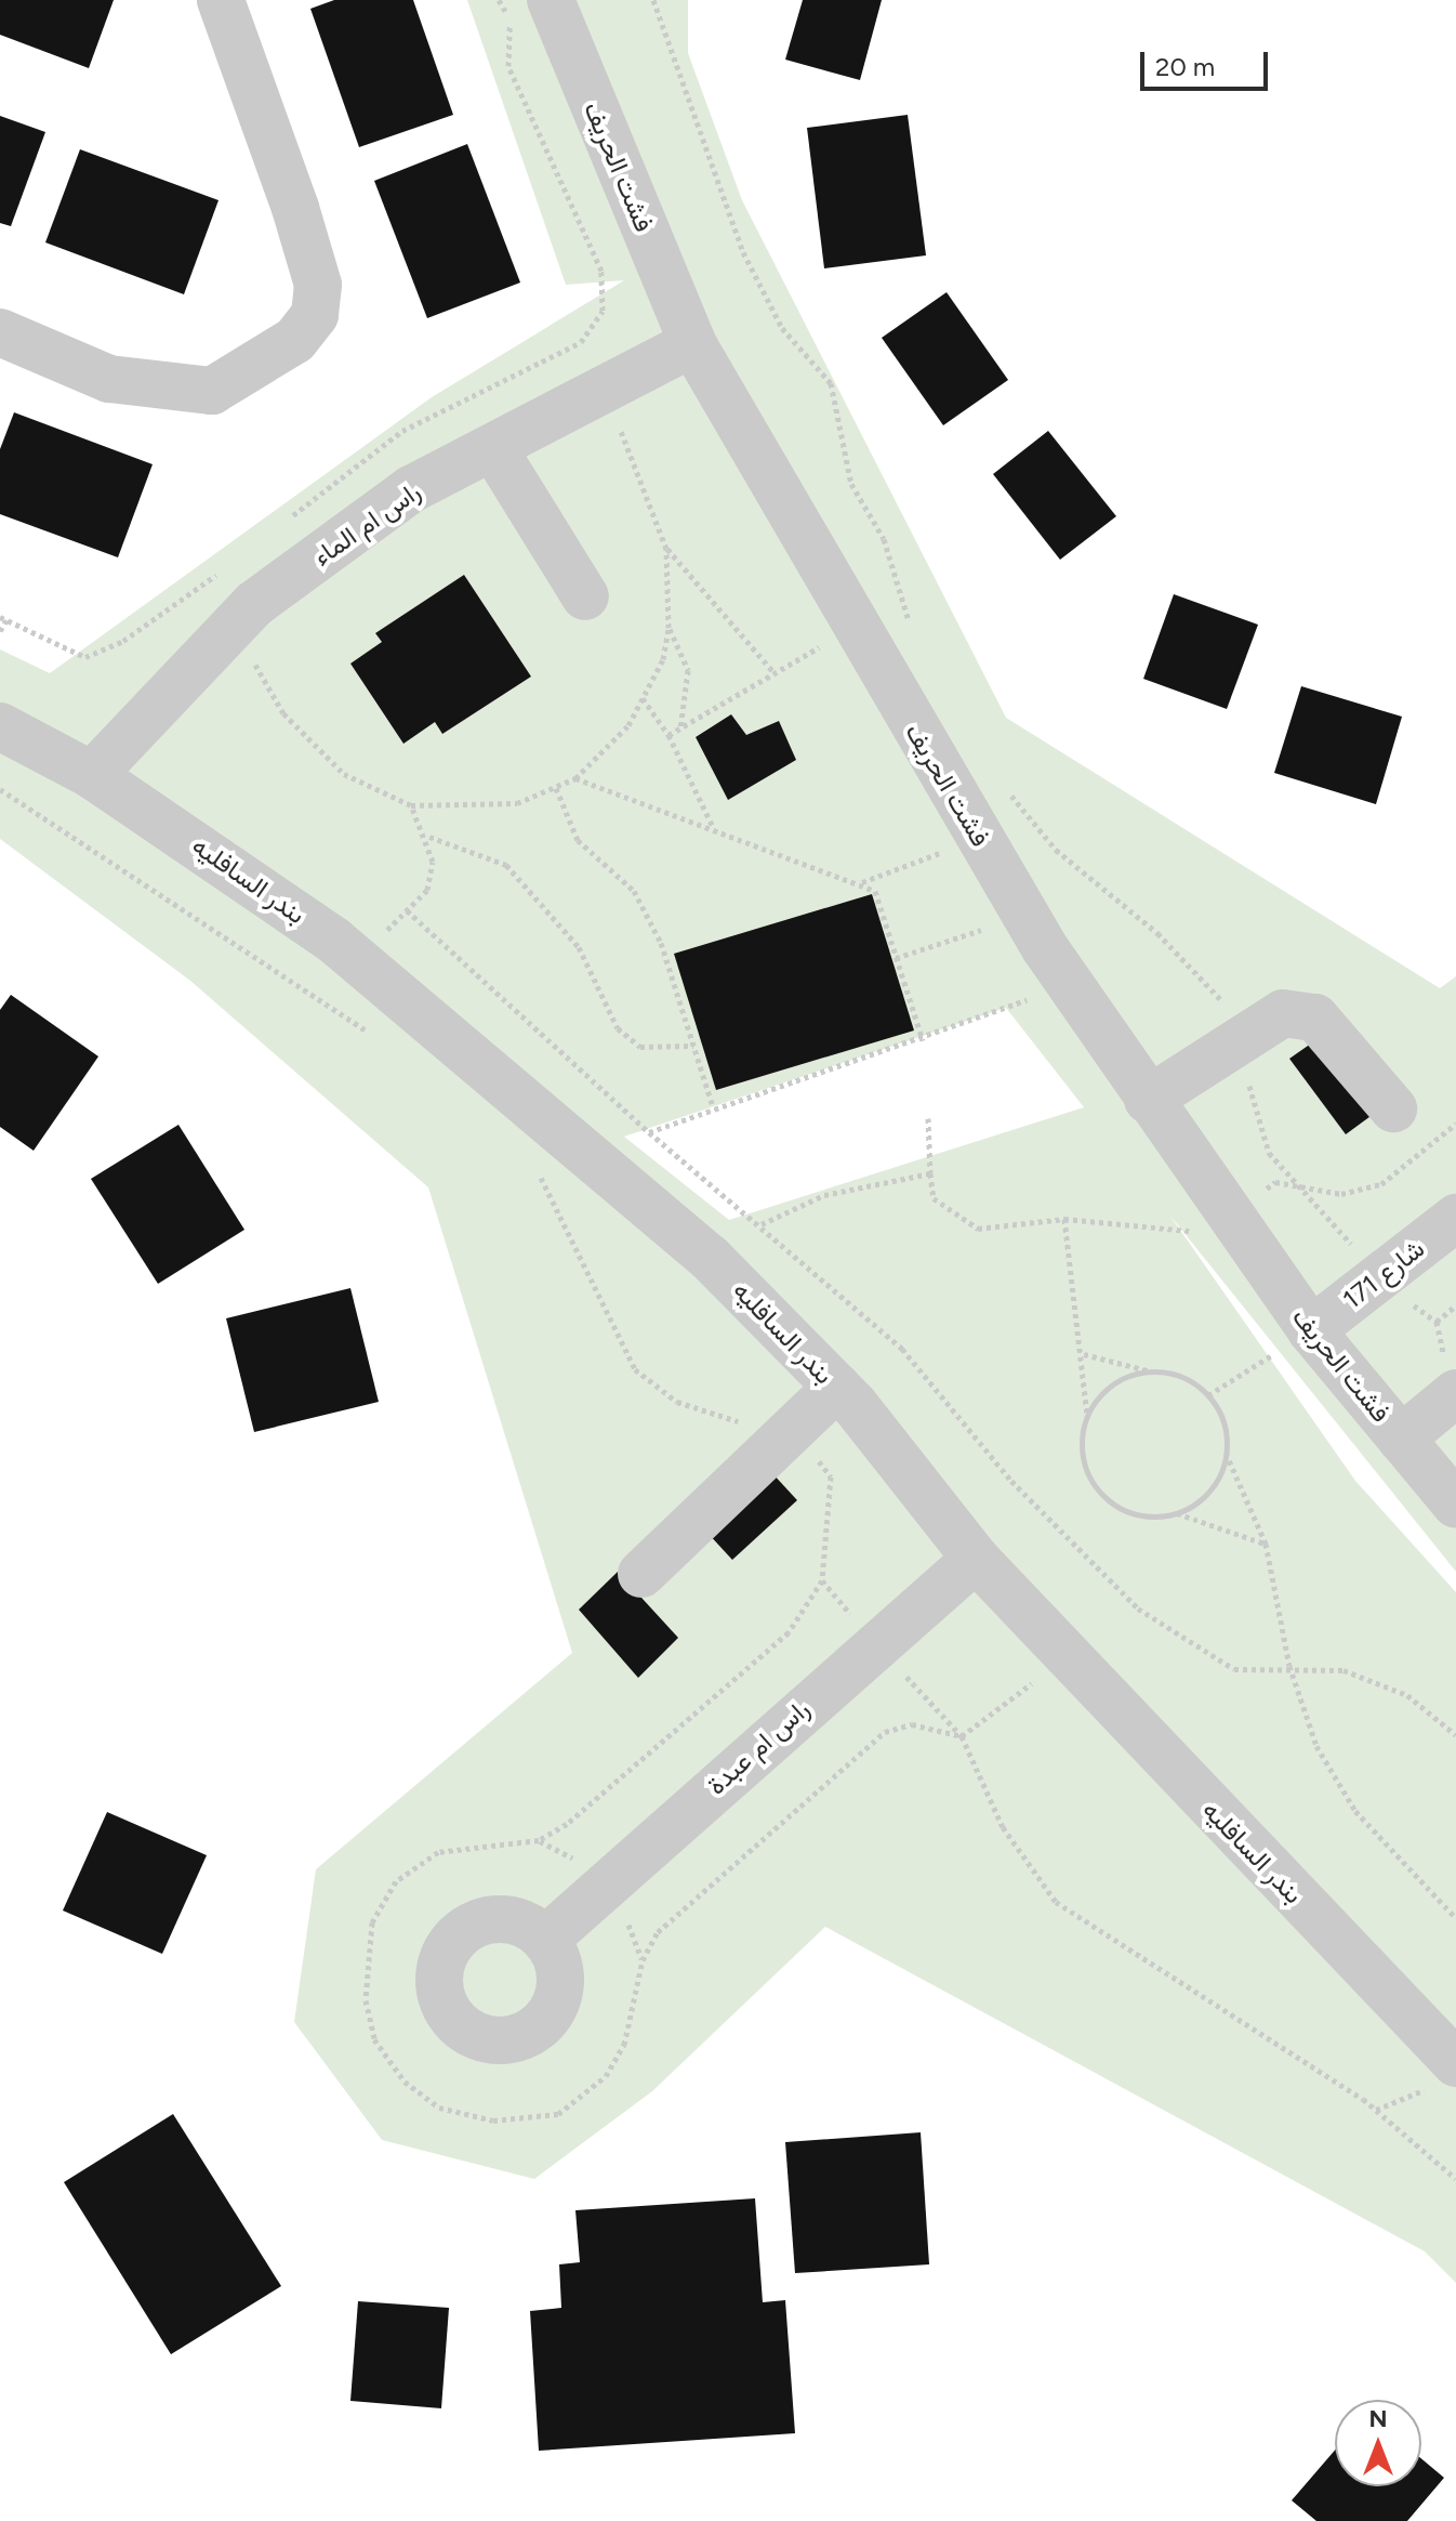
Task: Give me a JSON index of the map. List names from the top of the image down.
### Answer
{
  "streets": {
    "street": [
      "فشت الحريف",
      "راس ام الماء",
      "بندر السافليه",
      "شارع 171",
      "راس ام عبدة"
    ]
  },
  "crossings": [
    ["فشت الحريف", "راس ام الماء"],
    ["فشت الحريف", "شارع 171"],
    ["راس ام الماء", "بندر السافليه"],
    ["بندر السافليه", "راس ام عبدة"]
  ],
  "scale_bar": "20 m",
  "north": "top"
}
